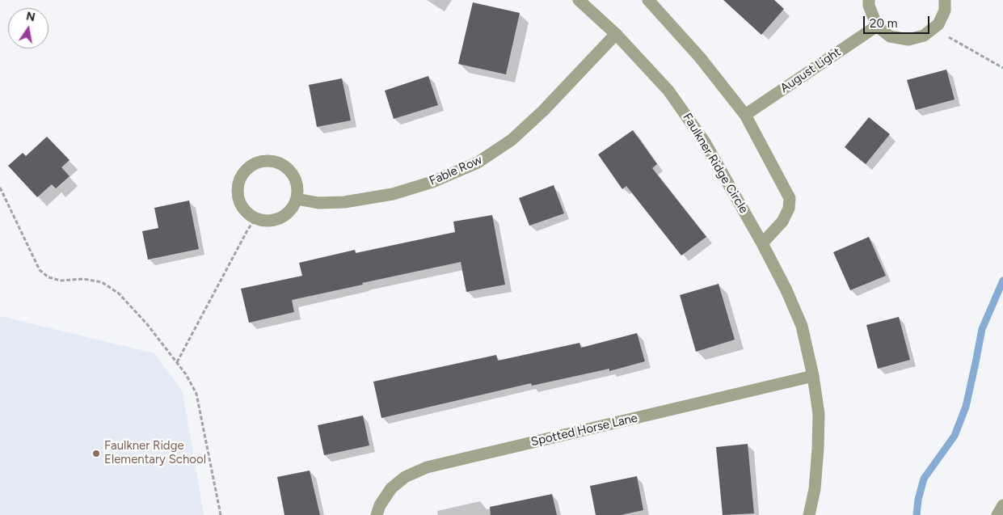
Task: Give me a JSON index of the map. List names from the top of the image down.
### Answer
{
  "streets": {
    "street": [
      "August Light",
      "Faulkner Ridge Circle",
      "Fable Row",
      "Spotted Horse Lane"
    ]
  },
  "crossings": [
    ["Faulkner Ridge Circle", "Fable Row"],
    ["Faulkner Ridge Circle", "Spotted Horse Lane"]
  ],
  "places": ["Faulkner Ridge Elementary School"],
  "scale_bar": "20 m",
  "north": "top"
}
